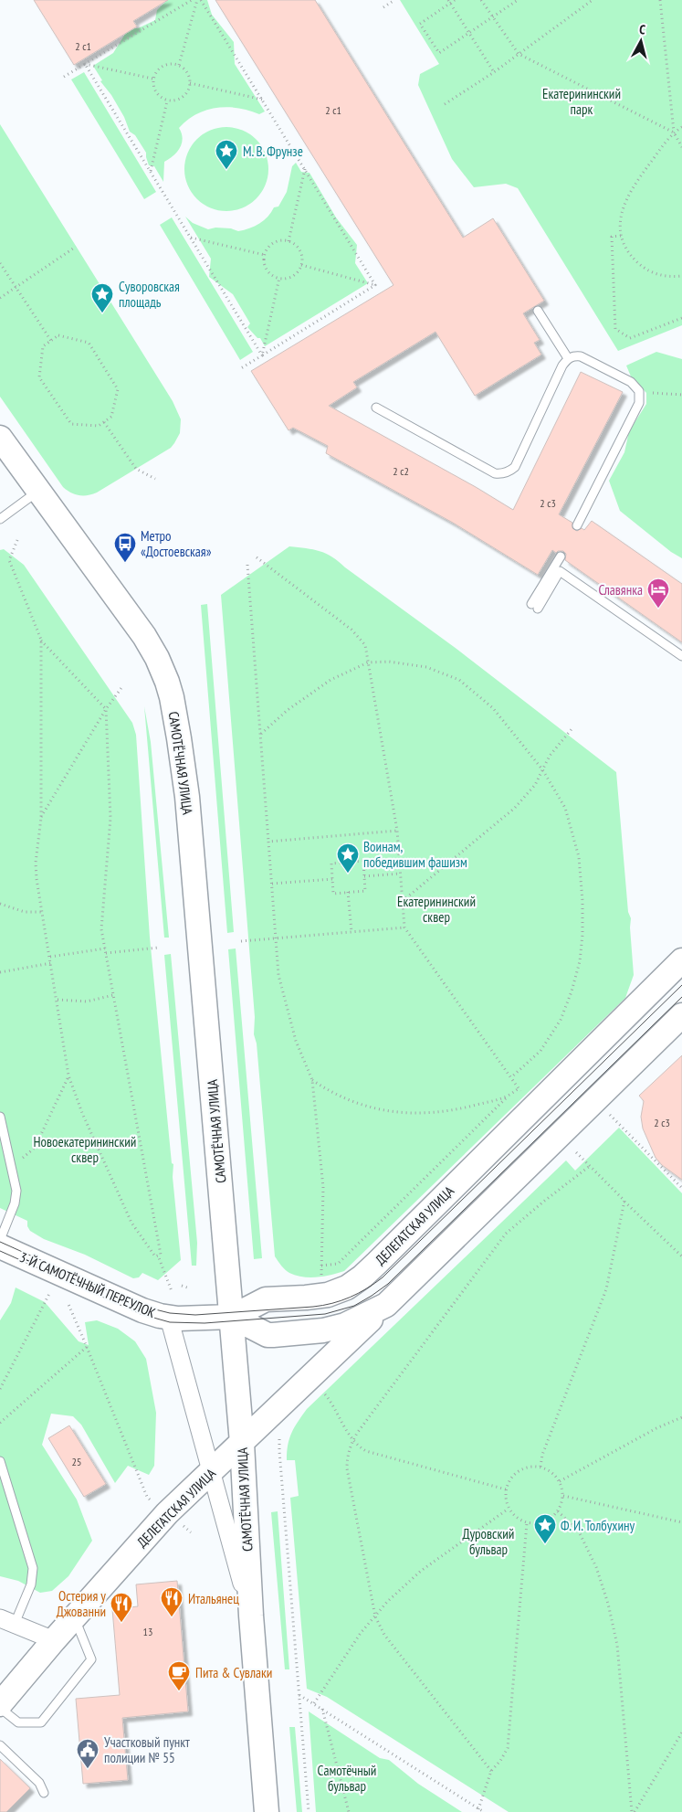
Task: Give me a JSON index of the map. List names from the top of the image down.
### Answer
{
  "streets": {
    "main road": ["САМОТЁЧНАЯ УЛИЦА", "ДЕЛЕГАТСКАЯ УЛИЦА", "3-Й САМОТЁЧНЫЙ ПЕРЕУЛОК"]
  },
  "crossings": [
    ["САМОТЁЧНАЯ УЛИЦА", "ДЕЛЕГАТСКАЯ УЛИЦА"],
    ["САМОТЁЧНАЯ УЛИЦА", "3-Й САМОТЁЧНЫЙ ПЕРЕУЛОК"],
    ["ДЕЛЕГАТСКАЯ УЛИЦА", "3-Й САМОТЁЧНЫЙ ПЕРЕУЛОК"]
  ],
  "parks": [
    "Екатерининский парк",
    "Екатерининский сквер",
    "Новоекатерининский сквер",
    "Дуровский бульвар",
    "Самотёчный бульвар"
  ],
  "places": {
    "place": [
      "М. В. Фрунзе",
      "Суворовская площадь",
      "Воинам, победившим фашизм",
      "Ф. И. Толбухину"
    ],
    "bus stop": ["Метро «Достоевская»"],
    "hotel": ["Славянка"],
    "restaurant": ["Итальянец", "Остерия у Джованни"],
    "cafe": ["Пита & Сувлаки"],
    "public building": ["Участковый пункт полиции № 55"]
  },
  "house_numbers": [
    "2 с1",
    "2 с1",
    "2 с2",
    "2 с3",
    "2 с3",
    "25",
    "13"
  ],
  "north": "top"
}
